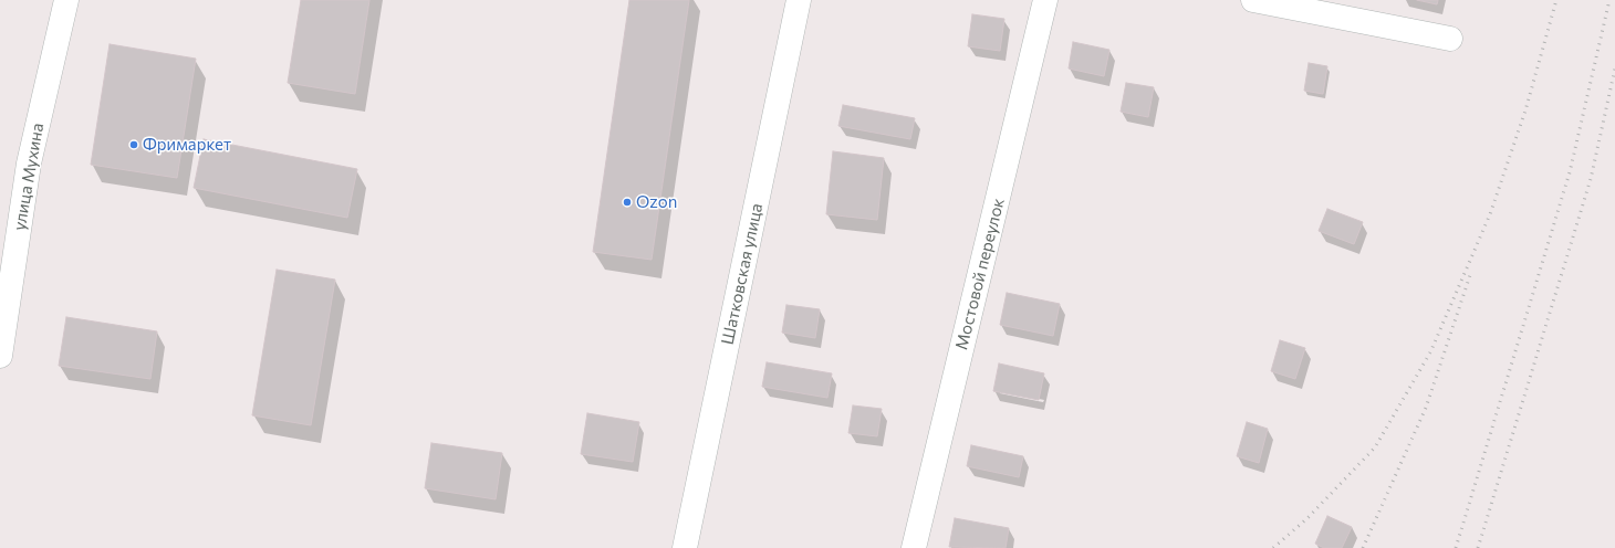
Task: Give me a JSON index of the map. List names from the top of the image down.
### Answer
{
  "streets": {
    "street": ["улица Мухина", "Шатковская улица", "Мостовой переулок"]
  },
  "places": ["Фримаркет", "Ozon"]
}
